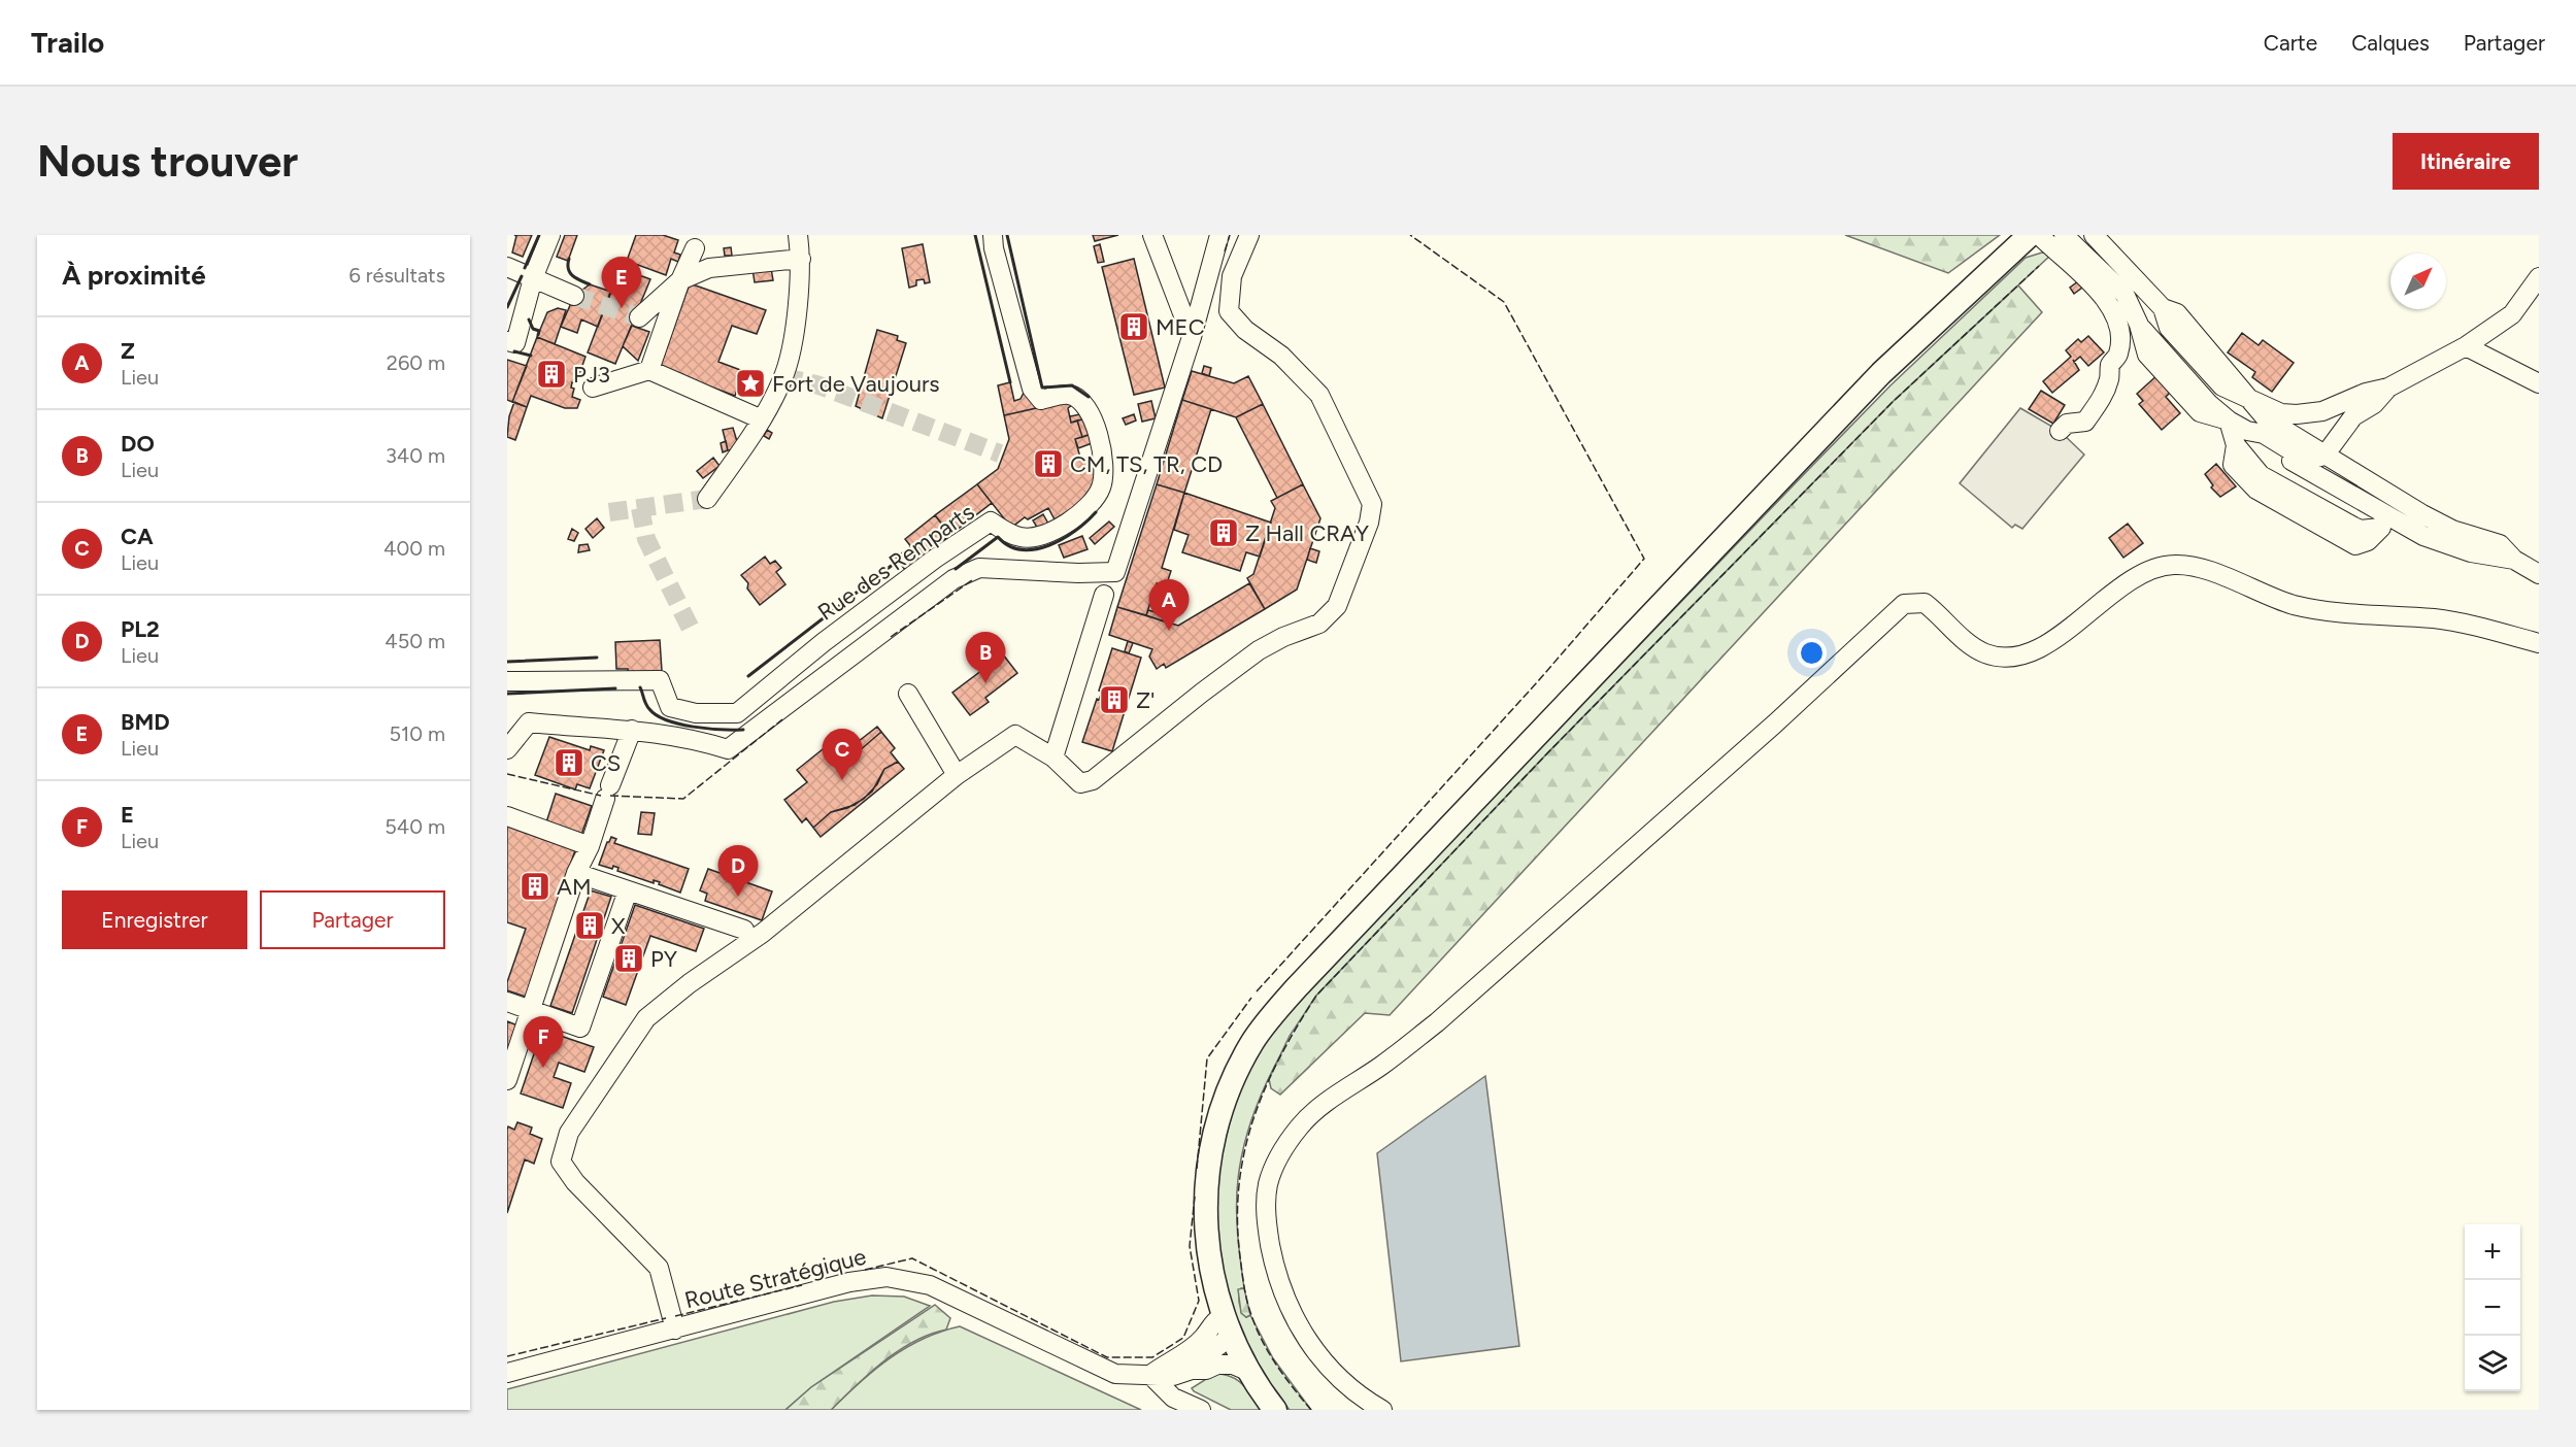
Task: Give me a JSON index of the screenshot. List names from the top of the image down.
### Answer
{
  "streets": {
    "street": ["Rue des Remparts", "Route Stratégique"]
  },
  "places": {
    "building": [
      "MEC",
      "PJ3",
      "CM, TS, TR, CD",
      "Z Hall CRAY",
      "Z'",
      "CS",
      "AM",
      "X",
      "PY"
    ],
    "place": ["Fort de Vaujours"]
  },
  "north": "top right",
  "page": {
    "header": "Trailo",
    "nav": ["Carte", "Calques", "Partager"],
    "buttons": [
      "Itinéraire",
      ["Enregistrer", "Partager"]
    ],
    "title": "Nous trouver",
    "heading": ["À proximité", "6 résultats"],
    "pins": [
      "E",
      "A",
      "B",
      "C",
      "D",
      "F"
    ],
    "list": [
      {
        "mark": "A",
        "name": "Z",
        "note": "Lieu",
        "value": "260 m"
      },
      {
        "mark": "B",
        "name": "DO",
        "note": "Lieu",
        "value": "340 m"
      },
      {
        "mark": "C",
        "name": "CA",
        "note": "Lieu",
        "value": "400 m"
      },
      {
        "mark": "D",
        "name": "PL2",
        "note": "Lieu",
        "value": "450 m"
      },
      {
        "mark": "E",
        "name": "BMD",
        "note": "Lieu",
        "value": "510 m"
      },
      {
        "mark": "F",
        "name": "E",
        "note": "Lieu",
        "value": "540 m"
      }
    ],
    "map_buttons": ["+", "−"]
  }
}
